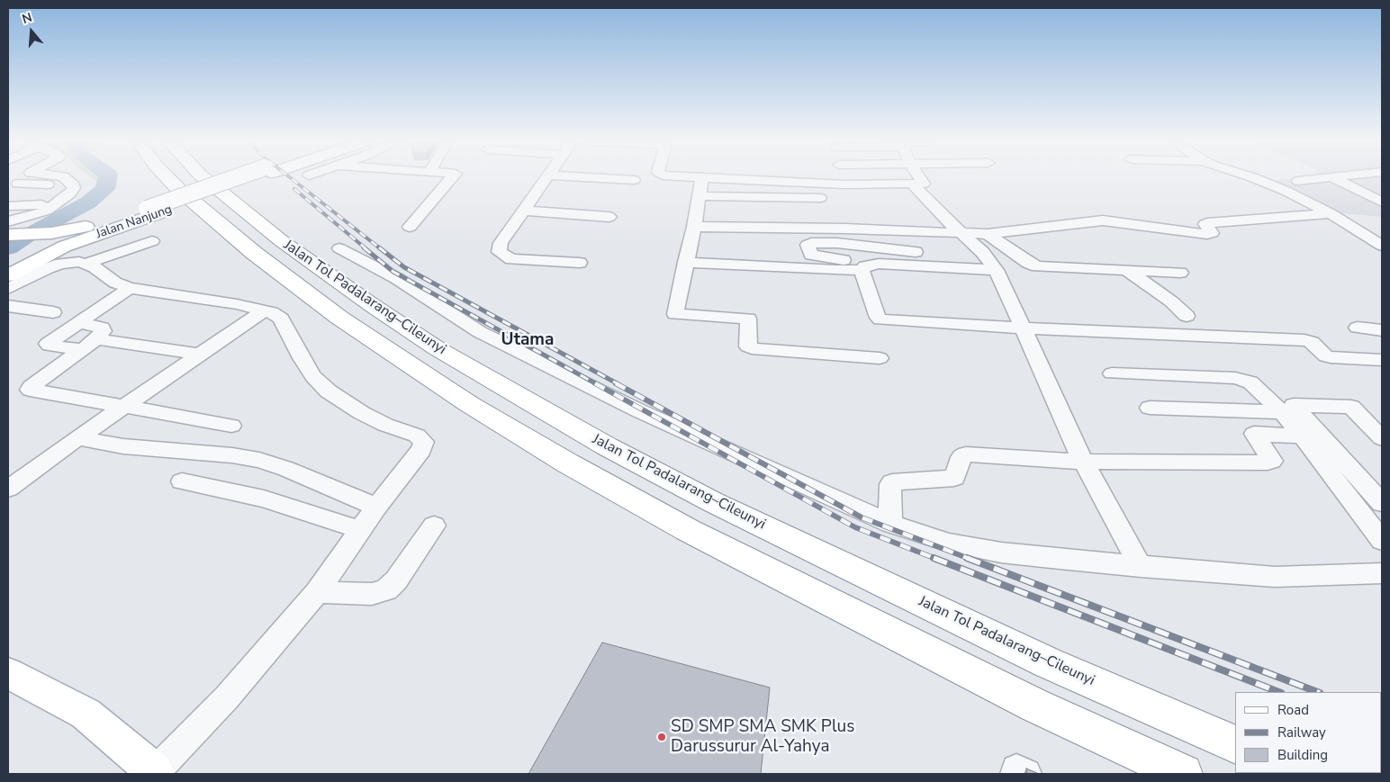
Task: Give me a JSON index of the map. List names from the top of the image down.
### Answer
{
  "streets": {
    "highway": ["Jalan Tol Padalarang–Cileunyi"],
    "main road": ["Jalan Nanjung"]
  },
  "districts": ["Utama"],
  "places": ["SD SMP SMA SMK Plus Darussurur Al-Yahya"],
  "legend": ["Road", "Railway", "Building"],
  "north": "top"
}
